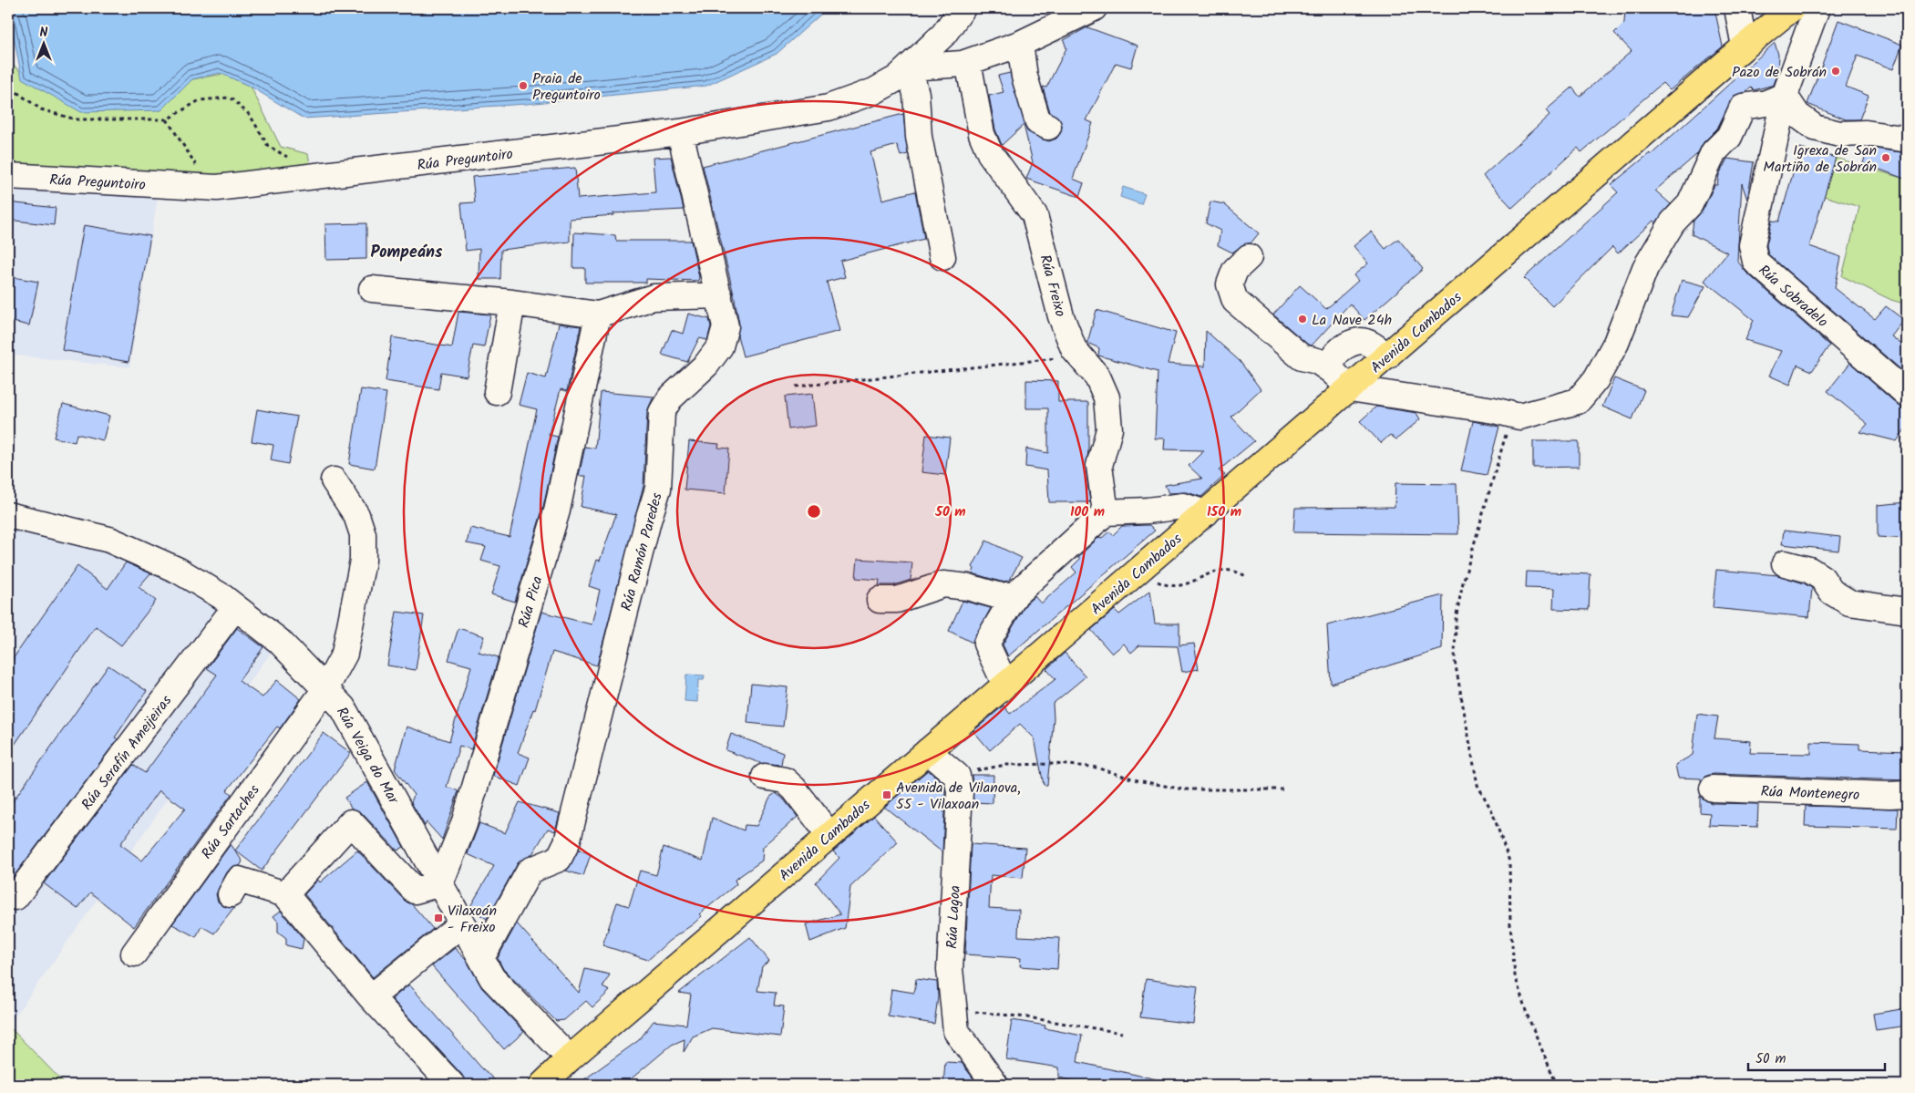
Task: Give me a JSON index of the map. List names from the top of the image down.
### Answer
{
  "streets": {
    "main road": ["Avenida Cambados"],
    "street": [
      "Rúa Preguntoiro",
      "Rúa Freixo",
      "Rúa Sobradelo",
      "Rúa Ramón Paredes",
      "Rúa Pica",
      "Rúa Serafín Ameijeiras",
      "Rúa Veiga do Mar",
      "Rúa Montenegro",
      "Rúa Sartaches",
      "Rúa Lagoa"
    ]
  },
  "crossings": [
    ["Rúa Preguntoiro", "Rúa Ramón Paredes"],
    ["Avenida Cambados", "Rúa Veiga do Mar"],
    ["Rúa Ramón Paredes", "Rúa Veiga do Mar"],
    ["Rúa Pica", "Rúa Veiga do Mar"],
    ["Rúa Serafín Ameijeiras", "Rúa Veiga do Mar"],
    ["Rúa Veiga do Mar", "Rúa Sartaches"]
  ],
  "districts": ["Pompeáns"],
  "places": {
    "other": [
      "Pazo de Sobrán",
      "Praia de Preguntoiro",
      "Igrexa de San Martiño de Sobrán",
      "La Nave 24h"
    ],
    "transit": ["Avenida de Vilanova, 55 - Vilaxoan", "Vilaxoán - Freixo"]
  },
  "scale_bar": "50 m",
  "north": "top",
  "rings": ["50 m", "100 m", "150 m"]
}
